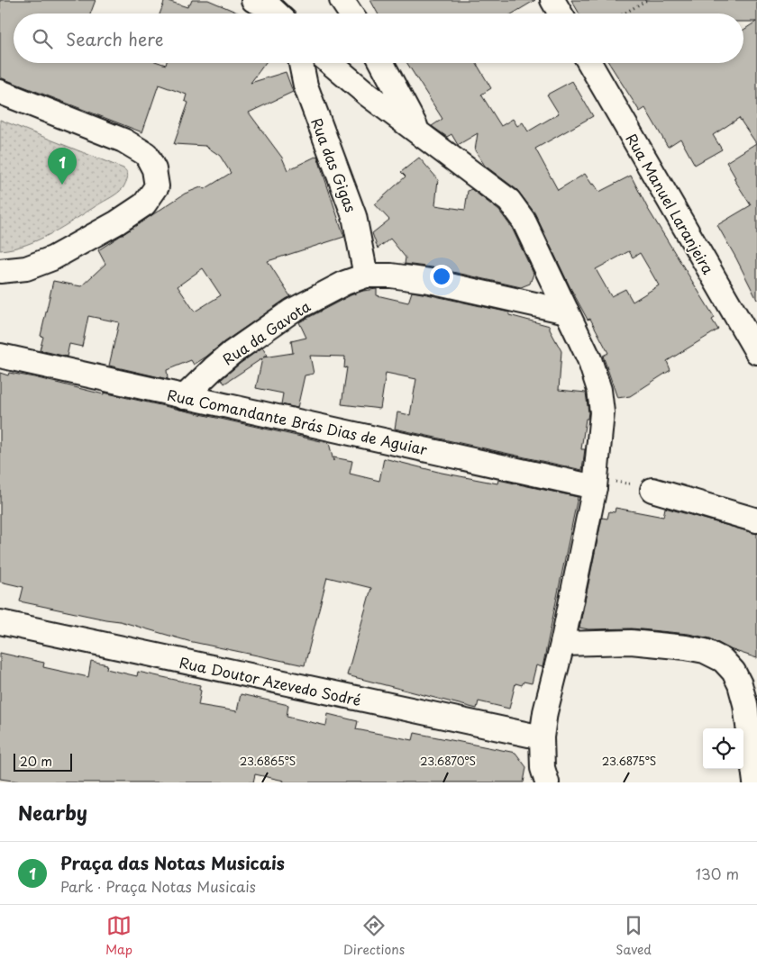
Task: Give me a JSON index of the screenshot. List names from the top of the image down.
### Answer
{
  "streets": {
    "street": [
      "Rua das Gigas",
      "Rua Manuel Laranjeira",
      "Rua da Gavota",
      "Rua Comandante Brás Dias de Aguiar",
      "Rua Doutor Azevedo Sodré"
    ]
  },
  "crossings": [
    ["Rua das Gigas", "Rua da Gavota"],
    ["Rua da Gavota", "Rua Comandante Brás Dias de Aguiar"]
  ],
  "scale_bar": "20 m",
  "page": {
    "search": "Search here",
    "pins": "1",
    "scale": "20 m",
    "heading": "Nearby",
    "list": [
      {
        "mark": "1",
        "name": "Praça das Notas Musicais",
        "note": "Park · Praça Notas Musicais",
        "value": "130 m"
      }
    ],
    "nav": ["Map", "Directions", "Saved"]
  },
  "coordinates": ["23.6865°S", "23.6870°S", "23.6875°S"]
}
